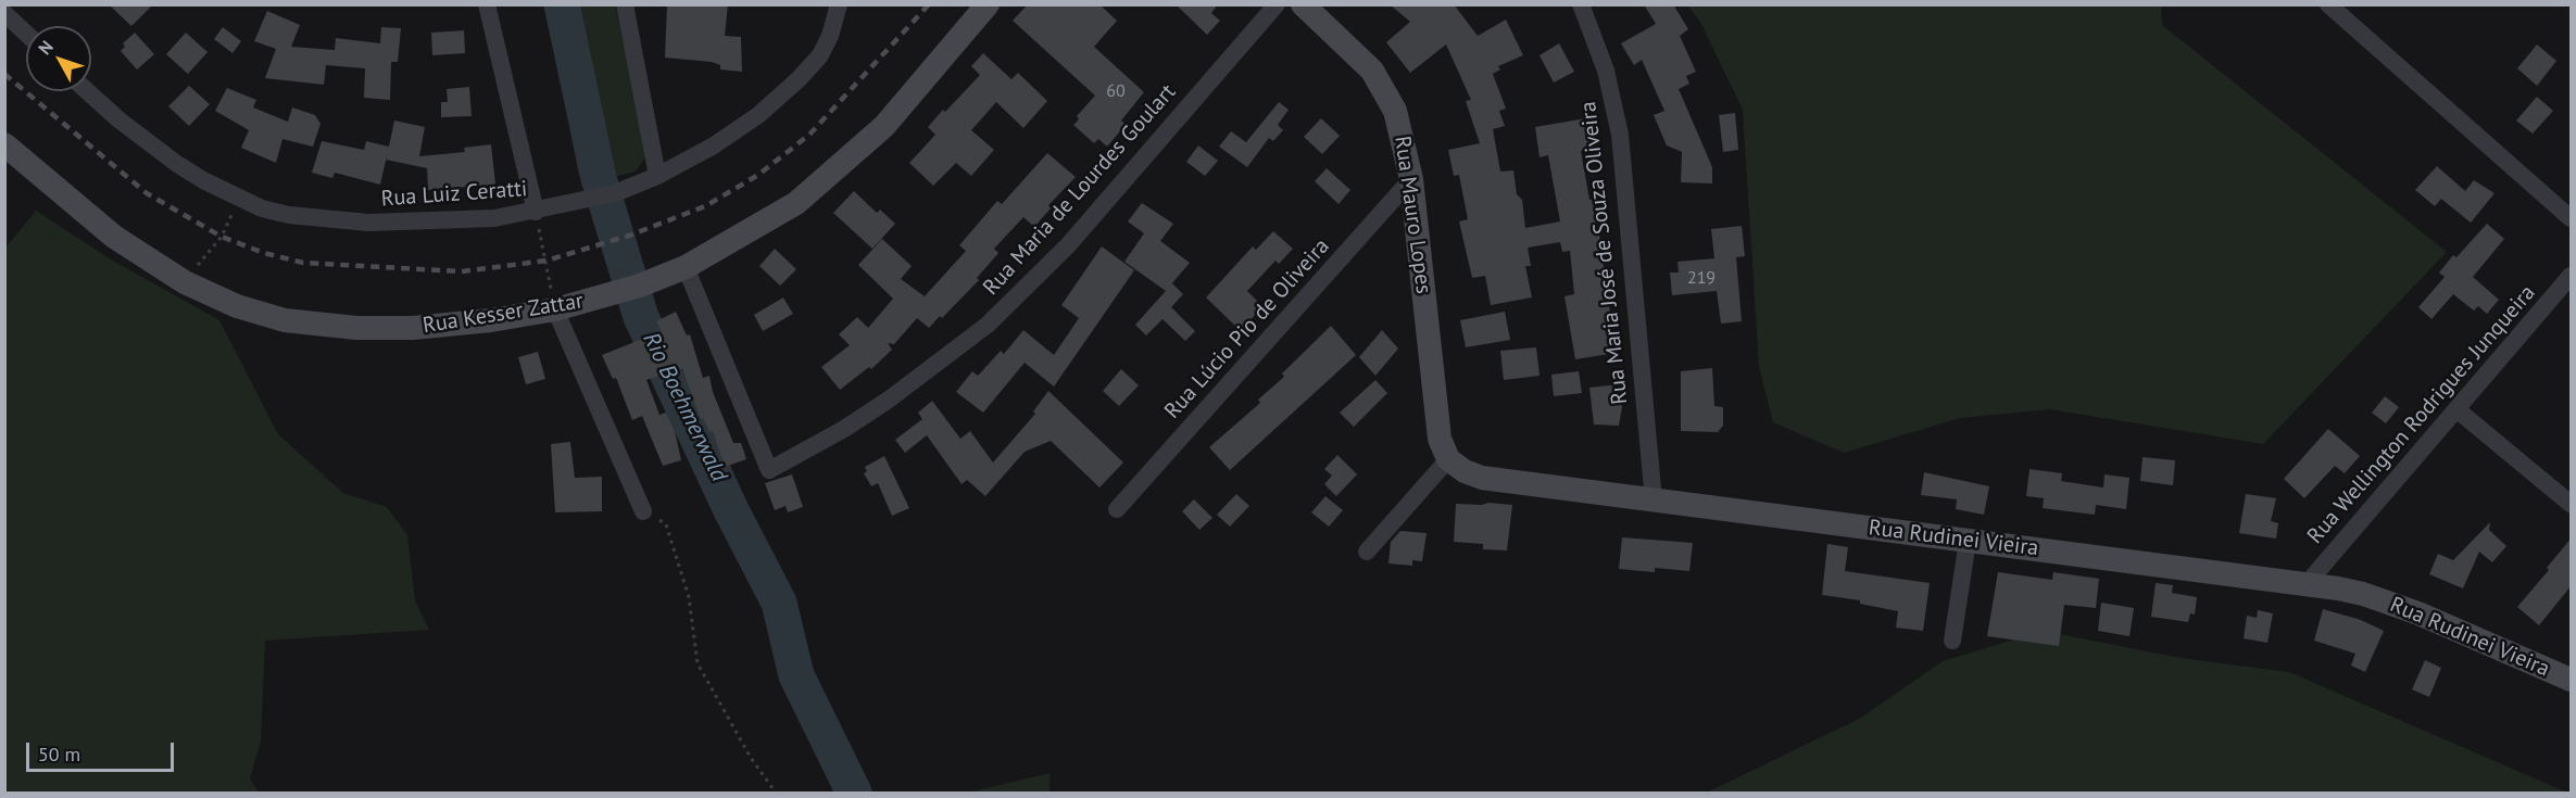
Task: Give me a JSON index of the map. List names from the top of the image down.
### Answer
{
  "streets": {
    "street": [
      "Rua Maria de Lourdes Goulart",
      "Rua Luiz Ceratti",
      "Rua Mauro Lopes",
      "Rua Maria José de Souza Oliveira",
      "Rua Kesser Zattar",
      "Rua Lúcio Pio de Oliveira",
      "Rua Wellington Rodrigues Junqueira",
      "Rua Rudinei Vieira"
    ]
  },
  "crossings": [
    ["Rua Maria de Lourdes Goulart", "Rua Kesser Zattar"],
    ["Rua Mauro Lopes", "Rua Lúcio Pio de Oliveira"],
    ["Rua Mauro Lopes", "Rua Rudinei Vieira"],
    ["Rua Maria José de Souza Oliveira", "Rua Rudinei Vieira"],
    ["Rua Wellington Rodrigues Junqueira", "Rua Rudinei Vieira"]
  ],
  "water": ["Rio Boehmerwald"],
  "house_numbers": ["60", "219"],
  "scale_bar": "50 m",
  "north": "top left"
}
